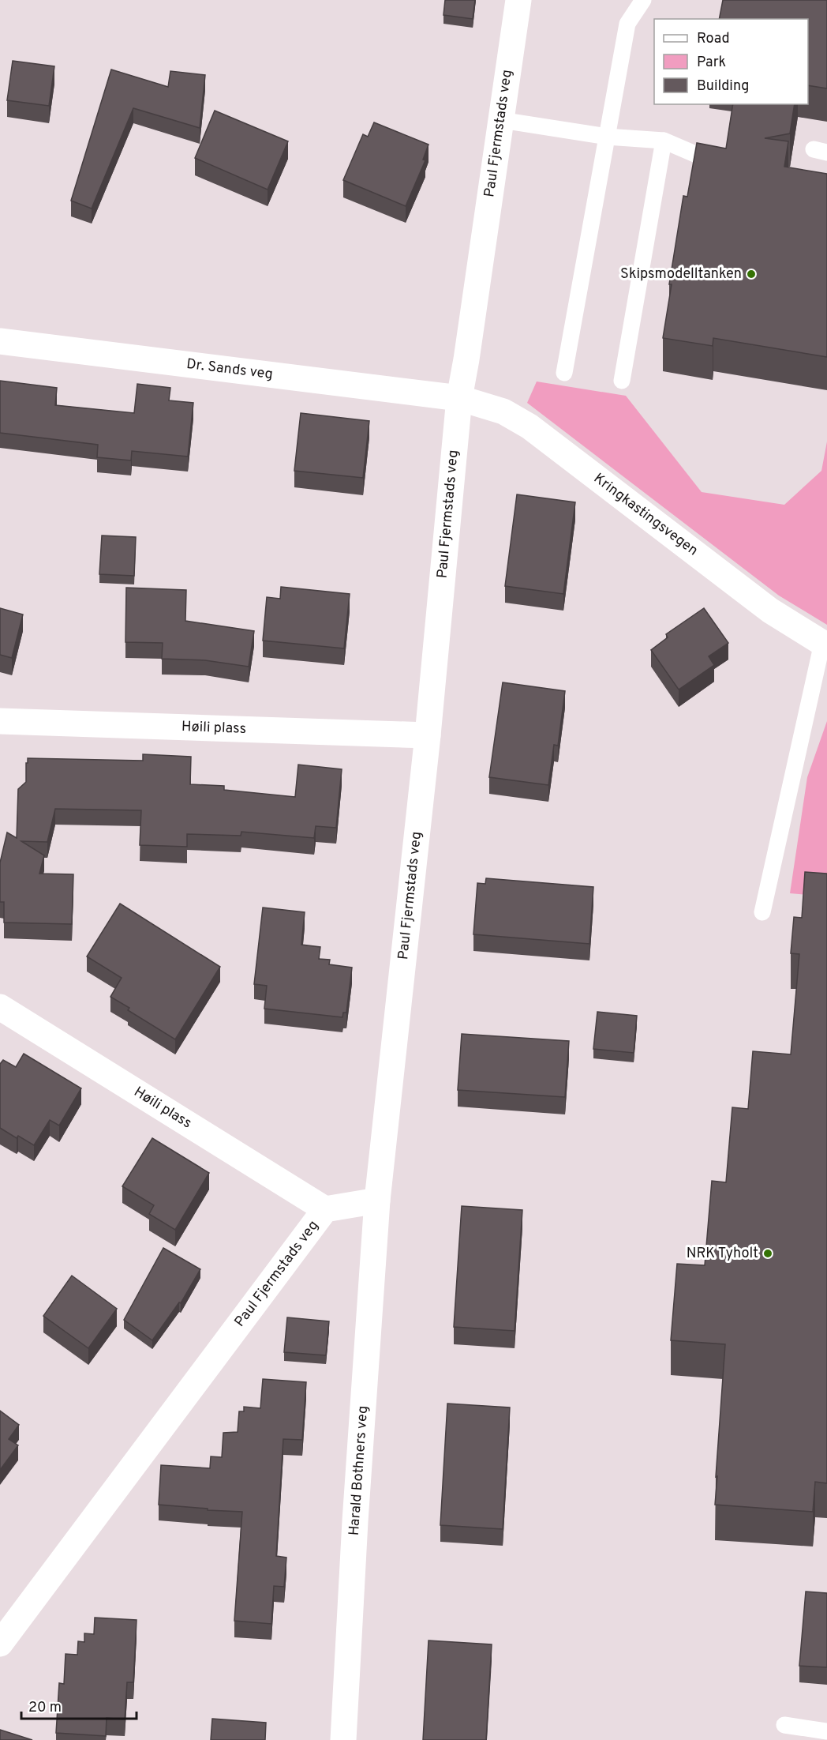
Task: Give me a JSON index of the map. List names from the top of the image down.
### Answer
{
  "streets": {
    "street": [
      "Paul Fjermstads veg",
      "Dr. Sands veg",
      "Kringkastingsvegen",
      "Høili plass",
      "Harald Bothners veg"
    ]
  },
  "crossings": [
    ["Paul Fjermstads veg", "Dr. Sands veg"],
    ["Paul Fjermstads veg", "Kringkastingsvegen"],
    ["Paul Fjermstads veg", "Høili plass"],
    ["Paul Fjermstads veg", "Harald Bothners veg"],
    ["Dr. Sands veg", "Kringkastingsvegen"]
  ],
  "places": ["Skipsmodelltanken", "NRK Tyholt"],
  "legend": ["Road", "Park", "Building"],
  "scale_bar": "20 m"
}
